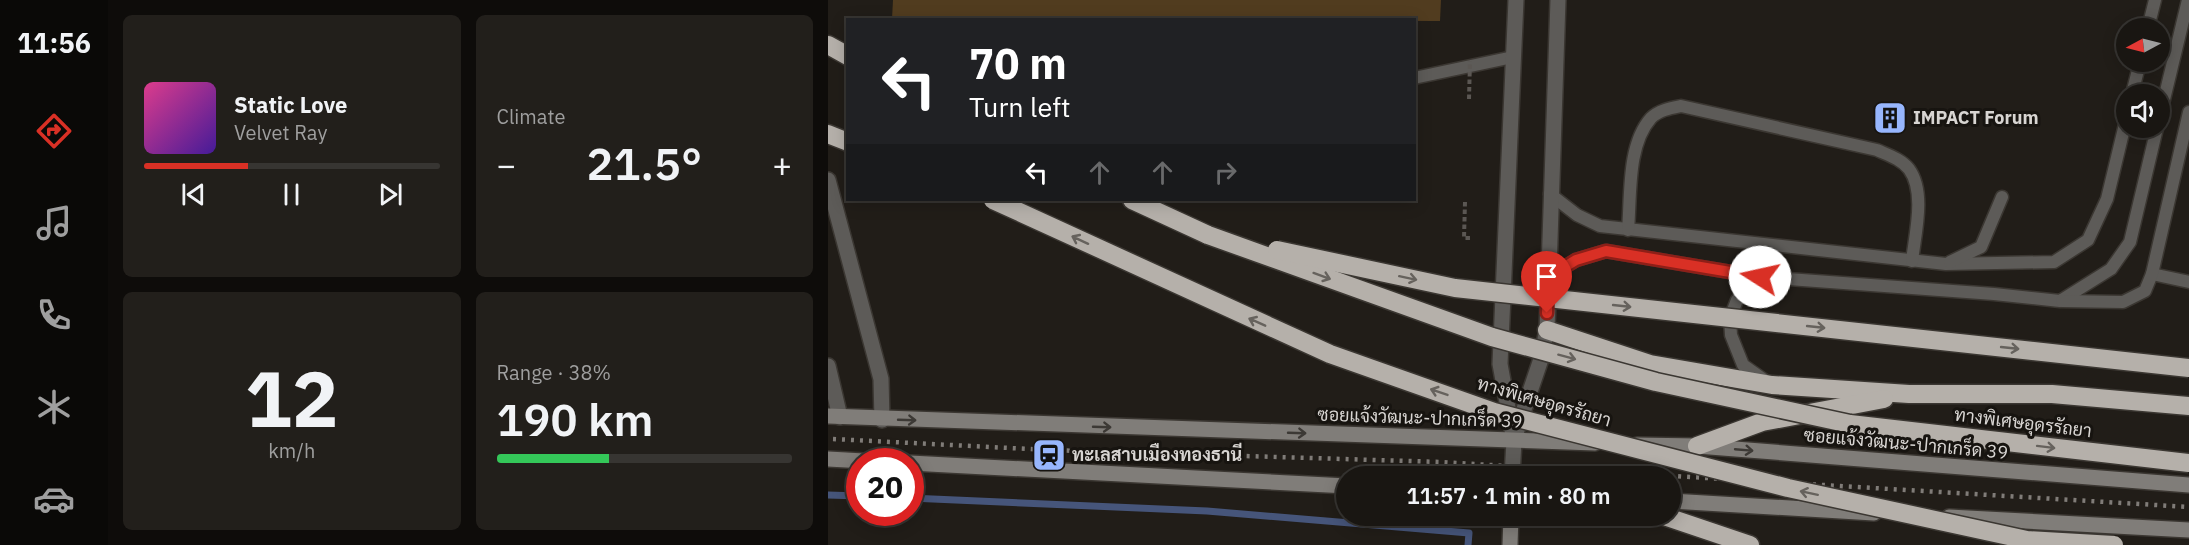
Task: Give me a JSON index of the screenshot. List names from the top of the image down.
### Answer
{
  "streets": {
    "highway": ["ทางพิเศษอุดรรัถยา"],
    "main road": ["ซอยแจ้งวัฒนะ-ปากเกร็ด 39"]
  },
  "places": {
    "building": ["IMPACT Forum"],
    "station": ["ทะเลสาบเมืองทองธานี"]
  },
  "north": "left",
  "page": {
    "tabs": "11:56",
    "tile": [
      "Climate",
      ["12", "km/h"],
      ["Range · 38%", "190 km"]
    ],
    "turn": ["70 m", "Turn left"],
    "song": ["Static Love", "Velvet Ray"],
    "heat": ["−", "21.5°", "+"],
    "limit": "20",
    "trip": "11:57 · 1 min · 80 m"
  }
}
